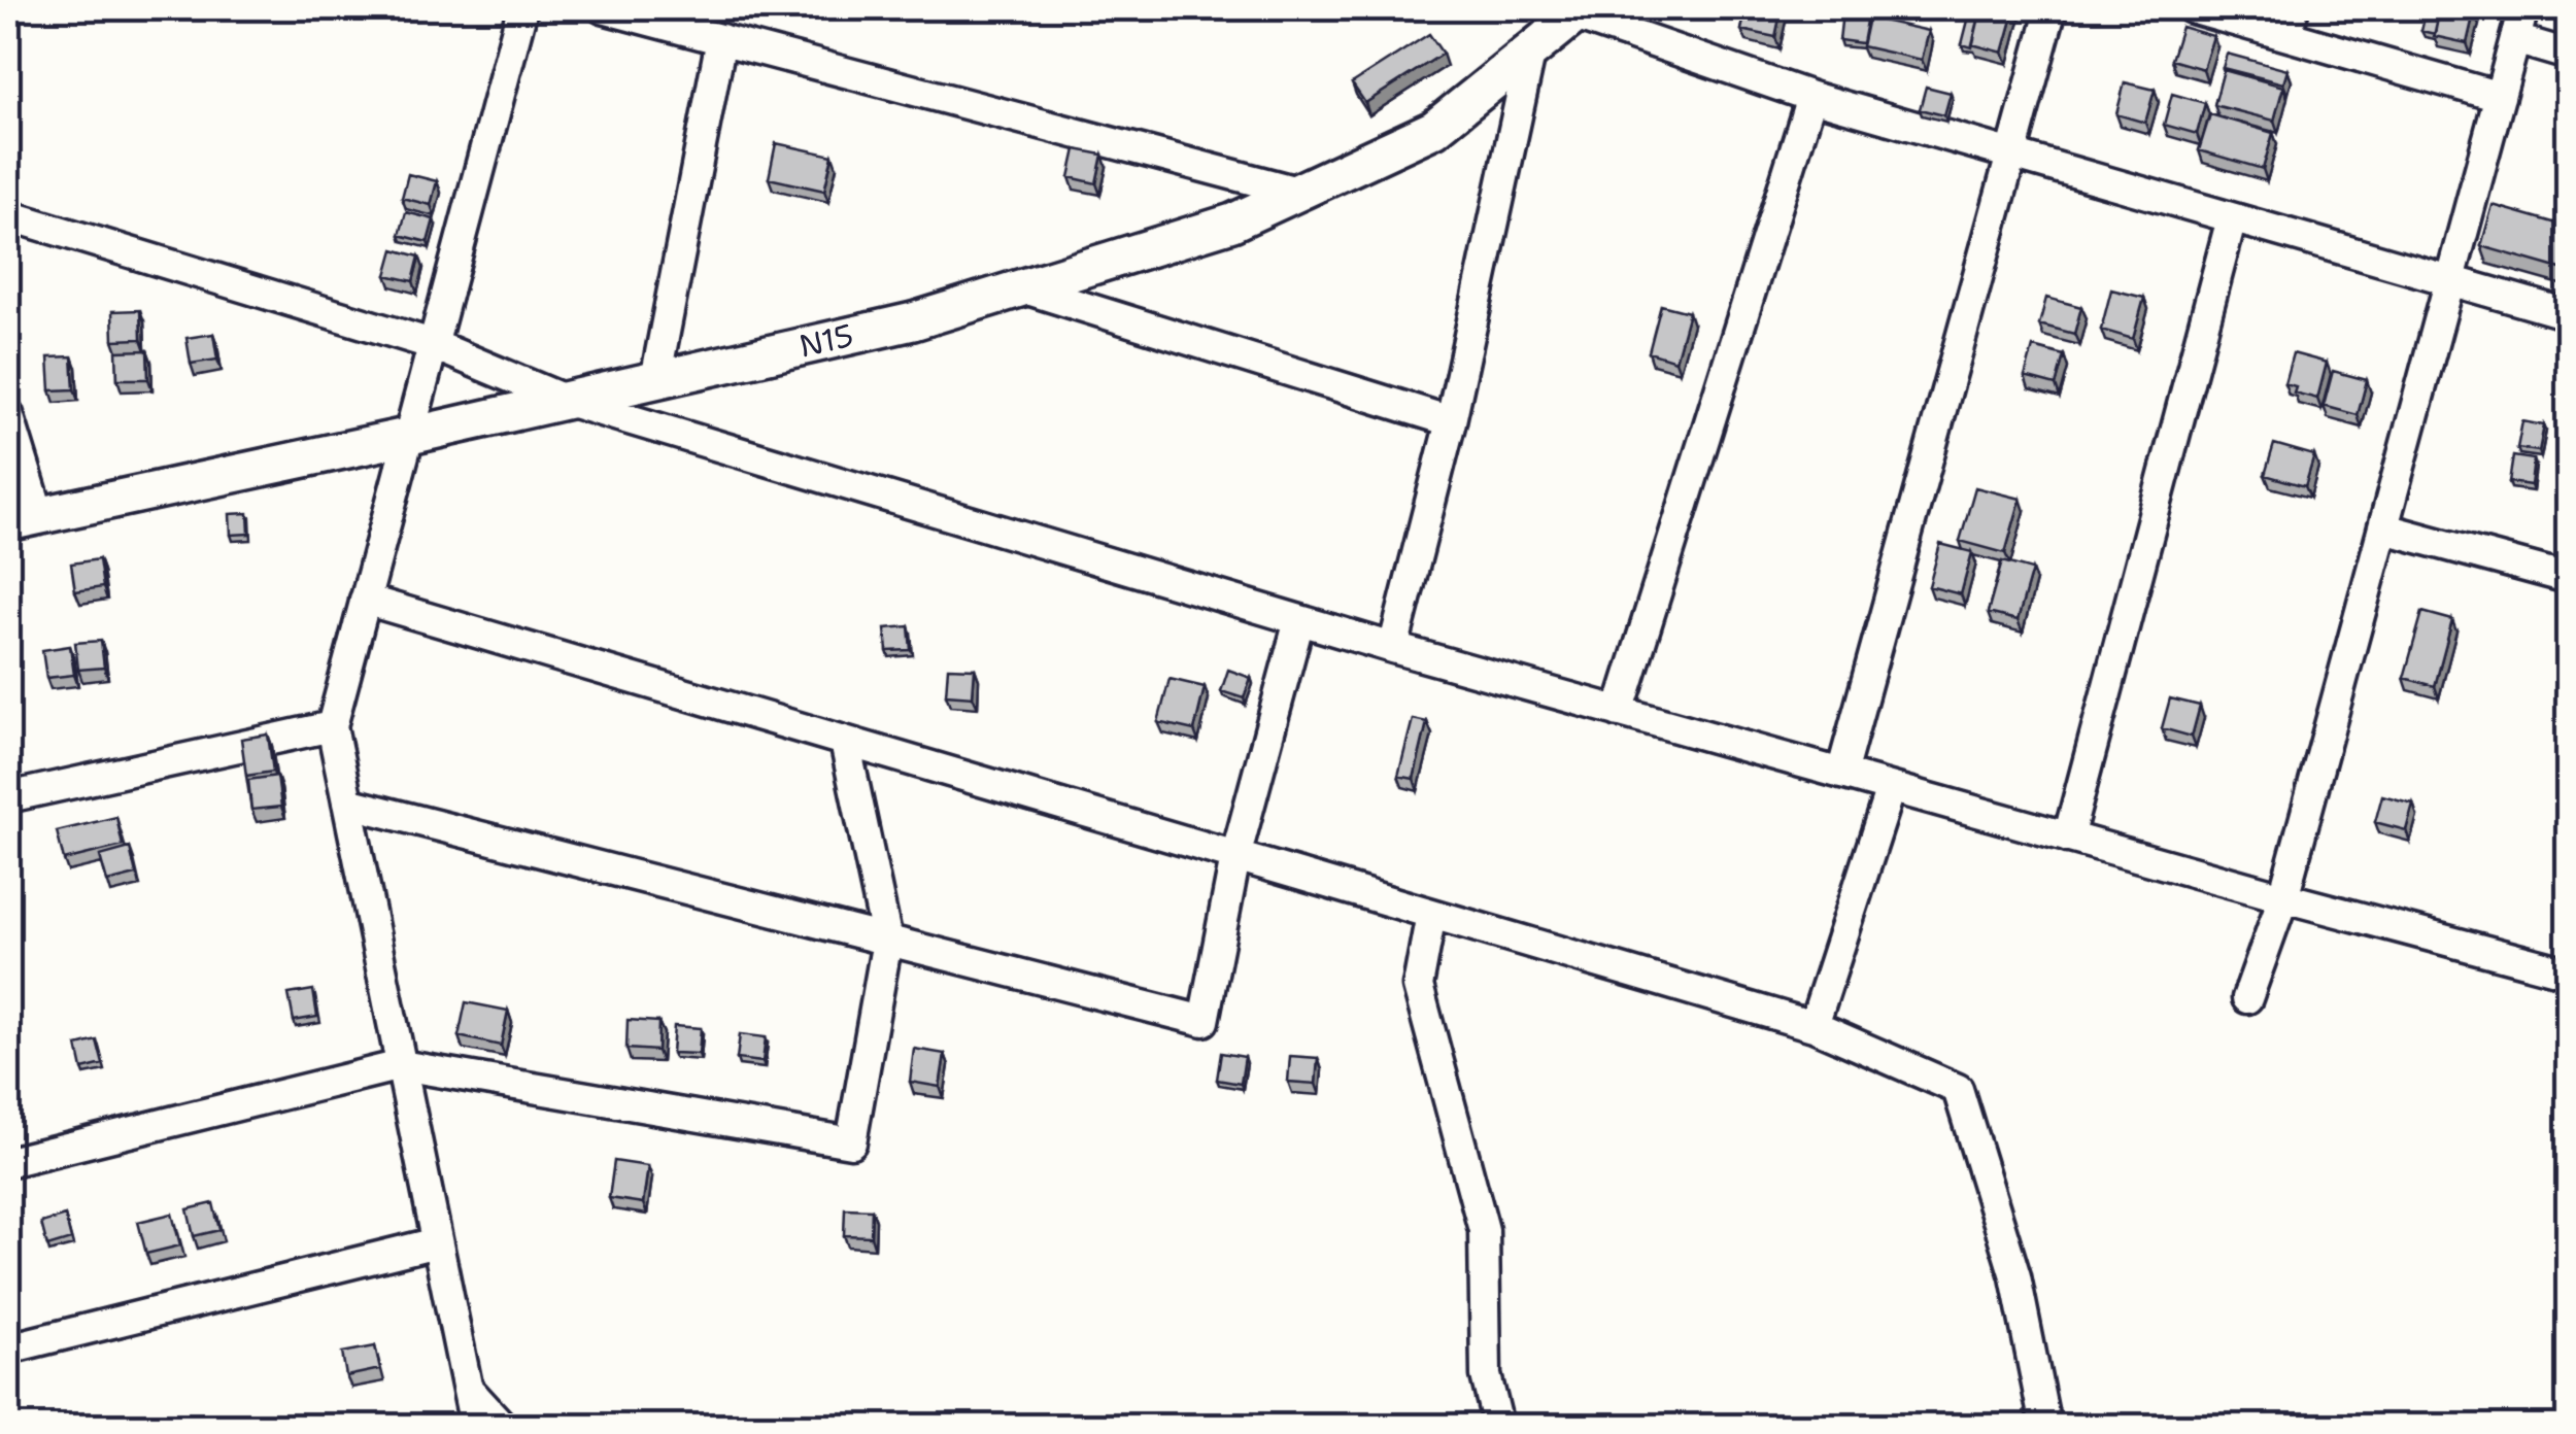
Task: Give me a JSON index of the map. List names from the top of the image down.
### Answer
{
  "streets": {
    "main road": ["N15"]
  }
}
